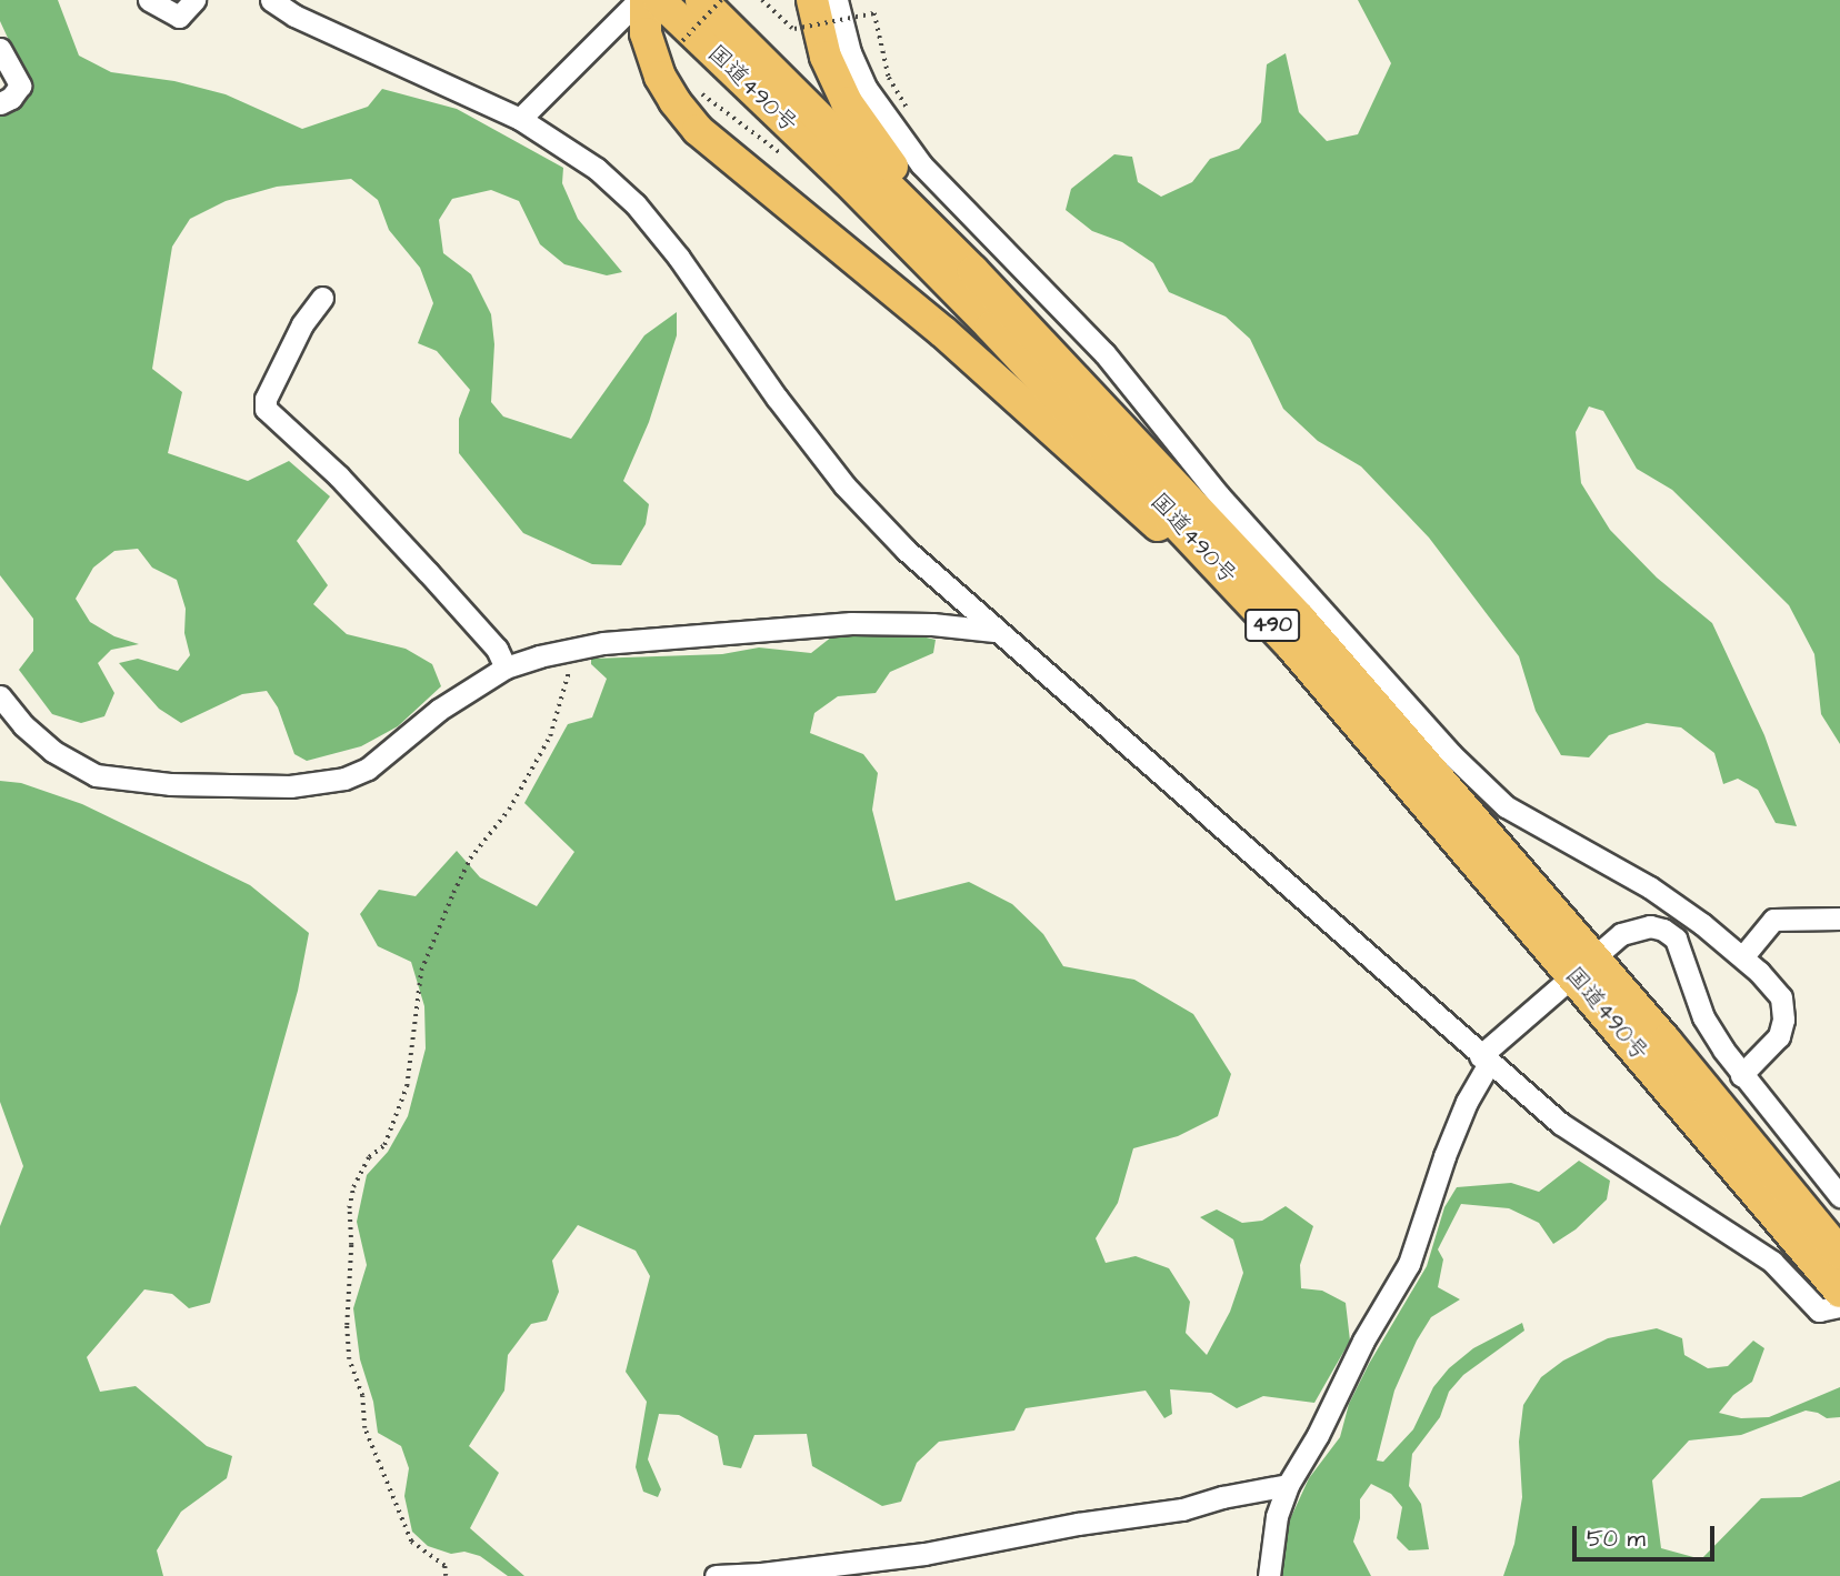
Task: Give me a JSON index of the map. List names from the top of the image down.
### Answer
{
  "streets": {
    "highway": ["国道490号", "490"]
  },
  "scale_bar": "50 m"
}
